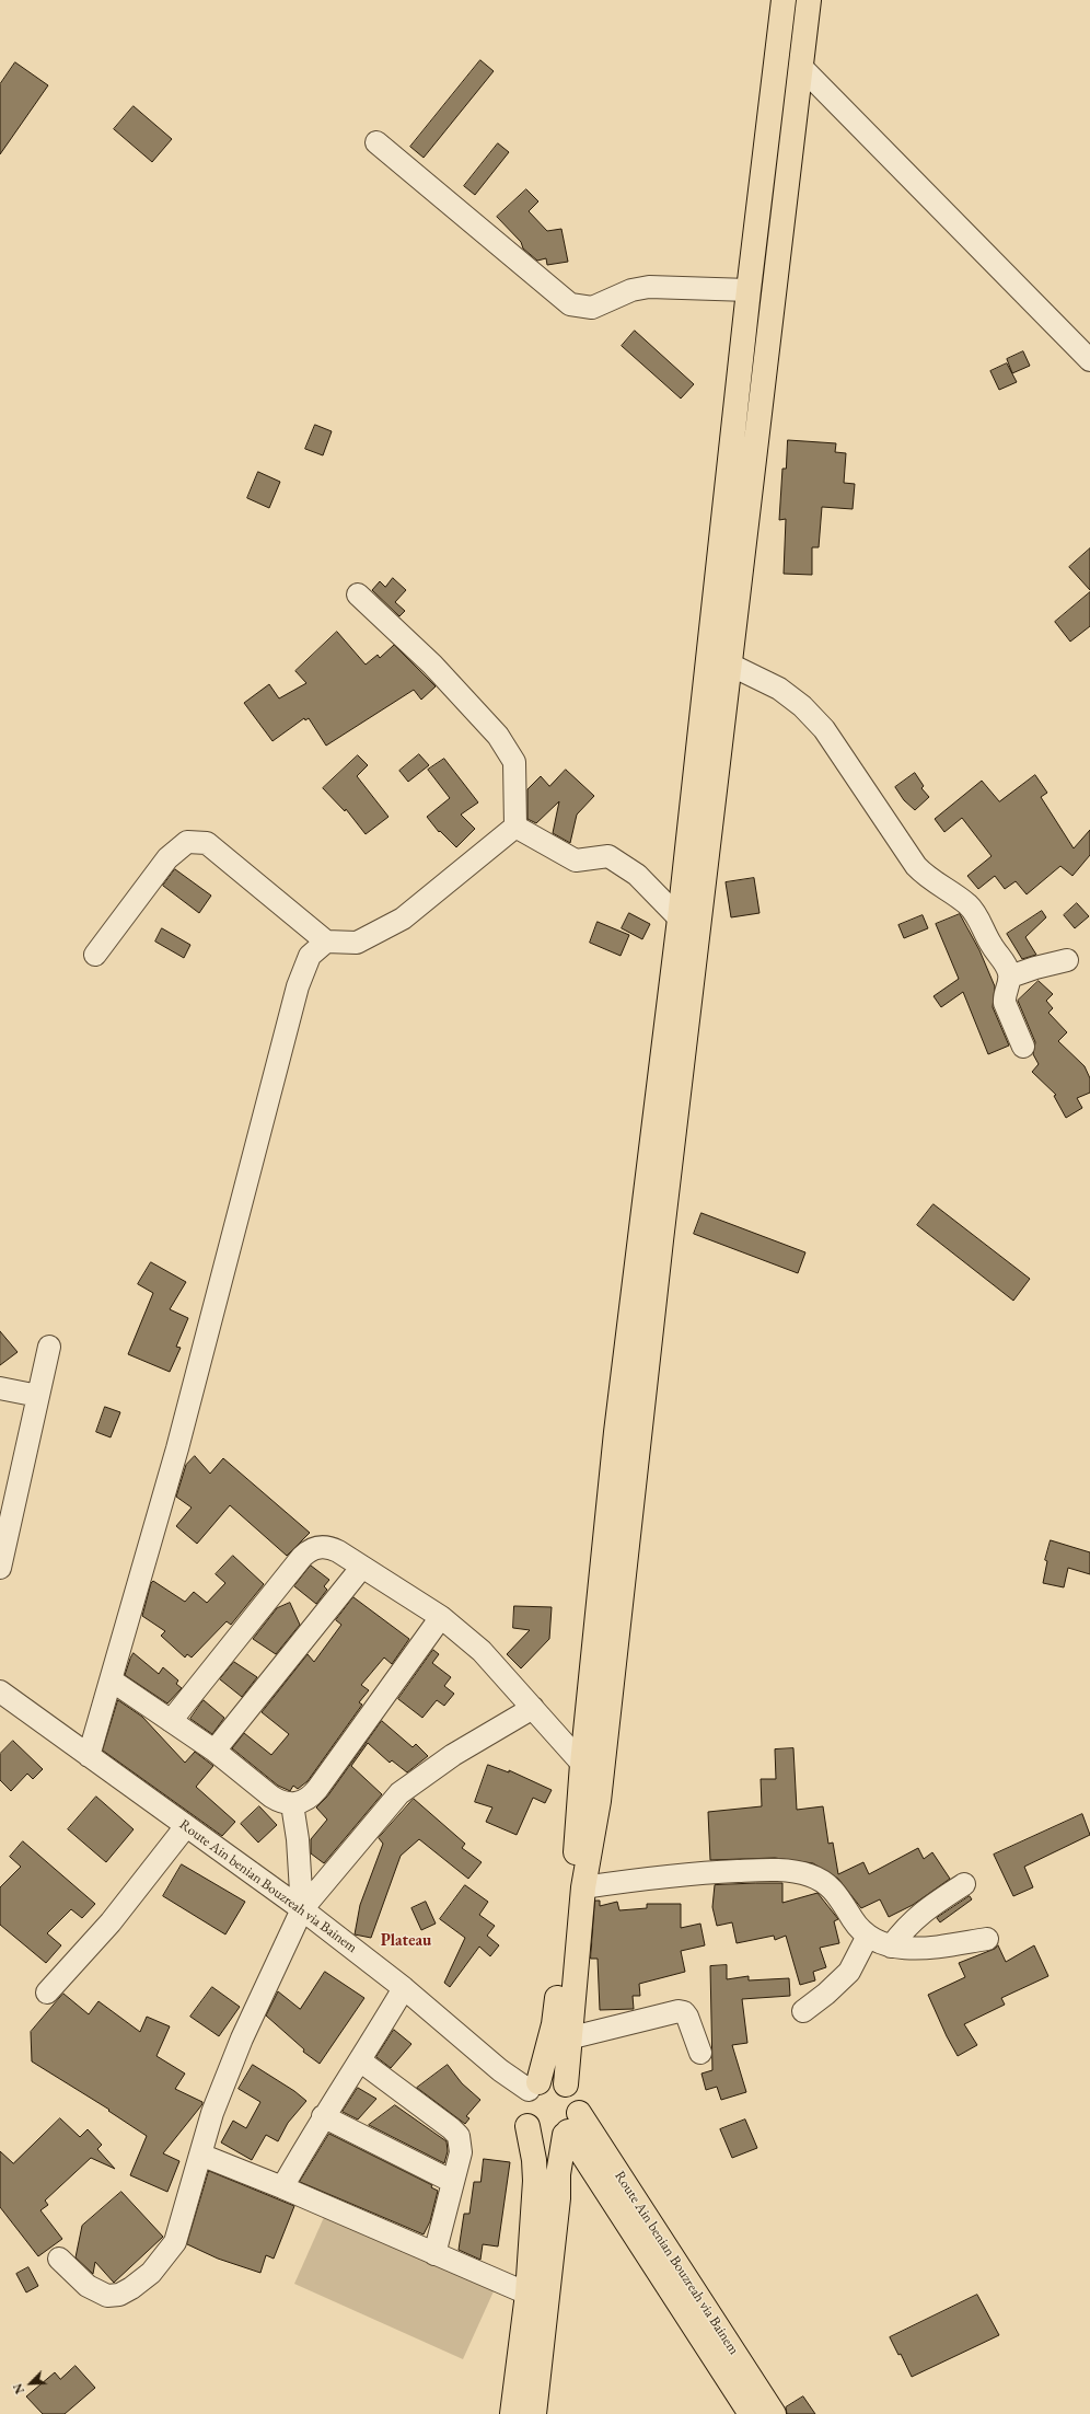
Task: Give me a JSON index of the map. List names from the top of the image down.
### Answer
{
  "streets": {
    "main road": ["Route Ain benian Bouzreah via Bainem"]
  },
  "districts": ["Plateau"],
  "north": "bottom left"
}
